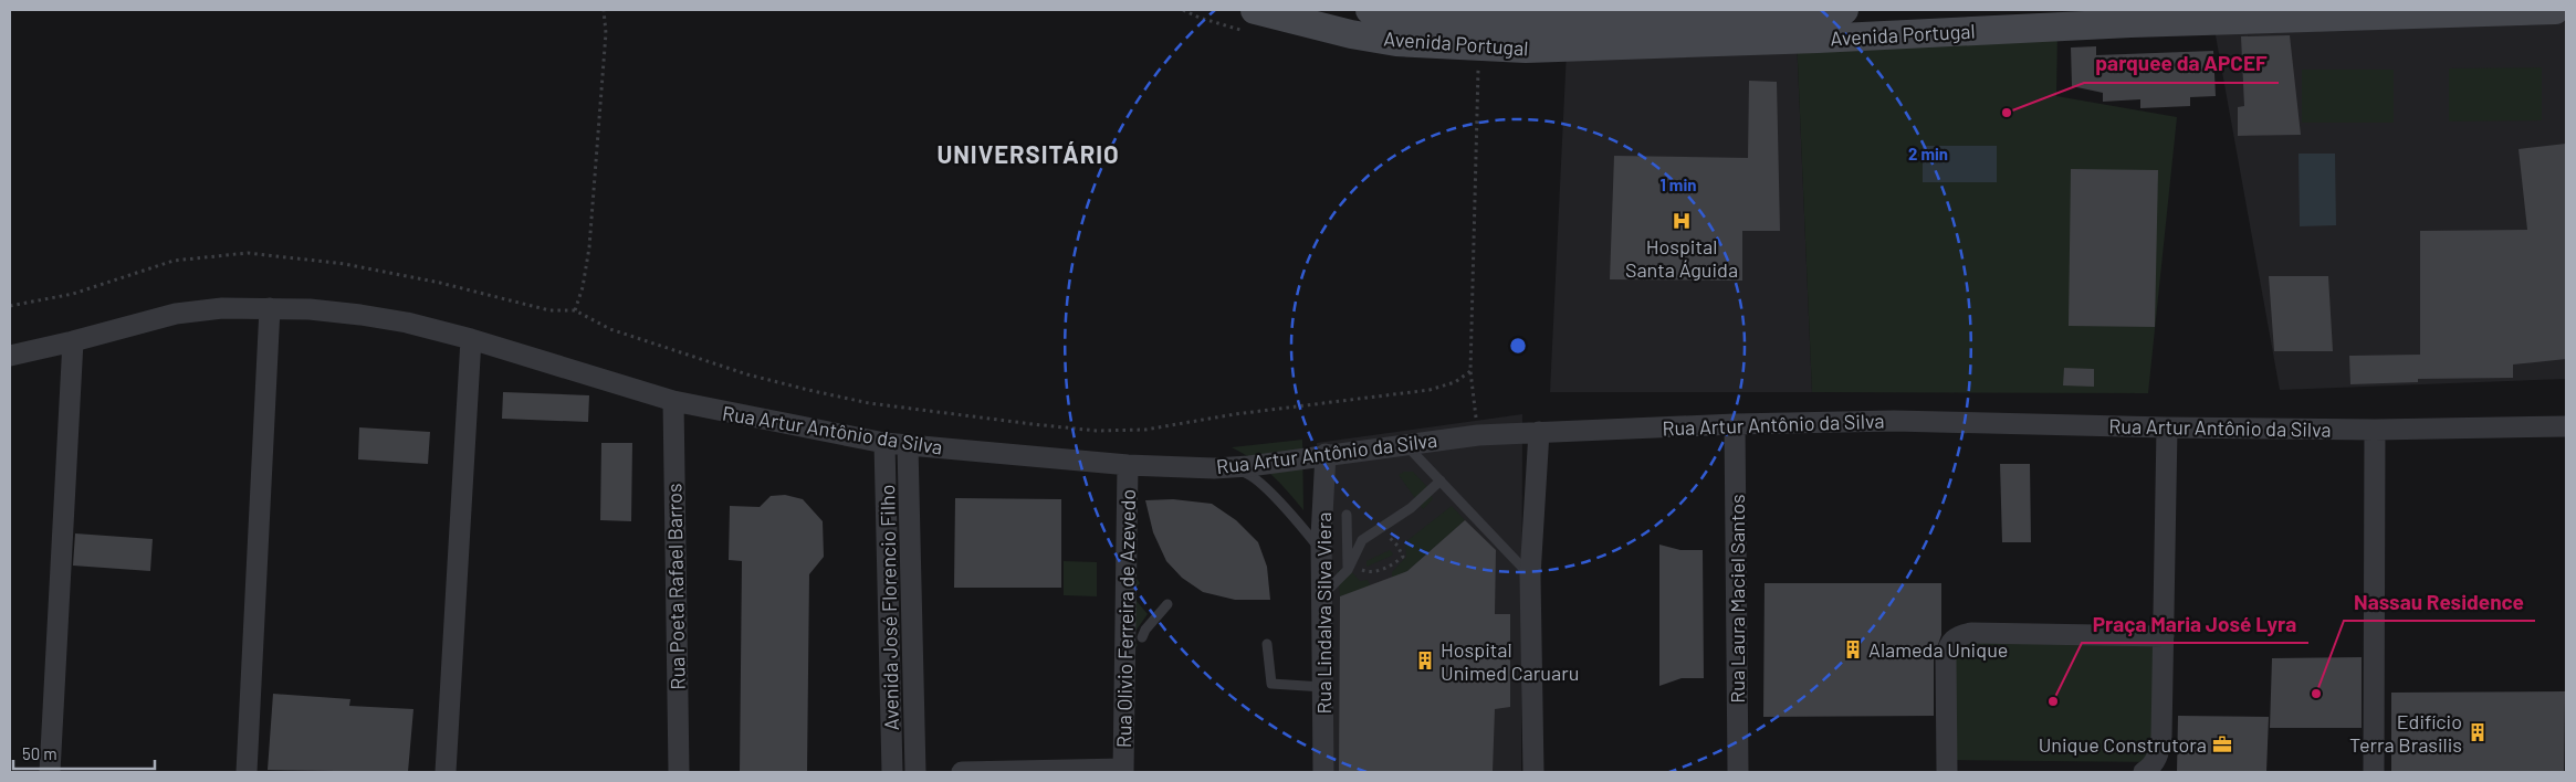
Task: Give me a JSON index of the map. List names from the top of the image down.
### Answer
{
  "streets": {
    "street": [
      "Avenida Portugal",
      "Rua Artur Antônio da Silva",
      "Rua Poeta Rafael Barros",
      "Rua Laura Maciel Santos",
      "Avenida José Florencio Filho",
      "Rua Lindalva Silva Viera",
      "Rua Olivio Ferreira de Azevedo"
    ]
  },
  "crossings": [
    ["Rua Artur Antônio da Silva", "Rua Poeta Rafael Barros"],
    ["Rua Artur Antônio da Silva", "Rua Laura Maciel Santos"],
    ["Rua Artur Antônio da Silva", "Avenida José Florencio Filho"],
    ["Rua Artur Antônio da Silva", "Rua Lindalva Silva Viera"],
    ["Rua Artur Antônio da Silva", "Rua Olivio Ferreira de Azevedo"]
  ],
  "districts": ["UNIVERSITÁRIO"],
  "places": {
    "other": ["parquee da APCEF", "Nassau Residence", "Praça Maria José Lyra"],
    "hospital": ["Hospital Santa Águida"],
    "building": ["Alameda Unique", "Hospital Unimed Caruaru", "Edifício Terra Brasilis"],
    "office": ["Unique Construtora"]
  },
  "scale_bar": "50 m",
  "rings": ["2 min", "1 min"]
}
